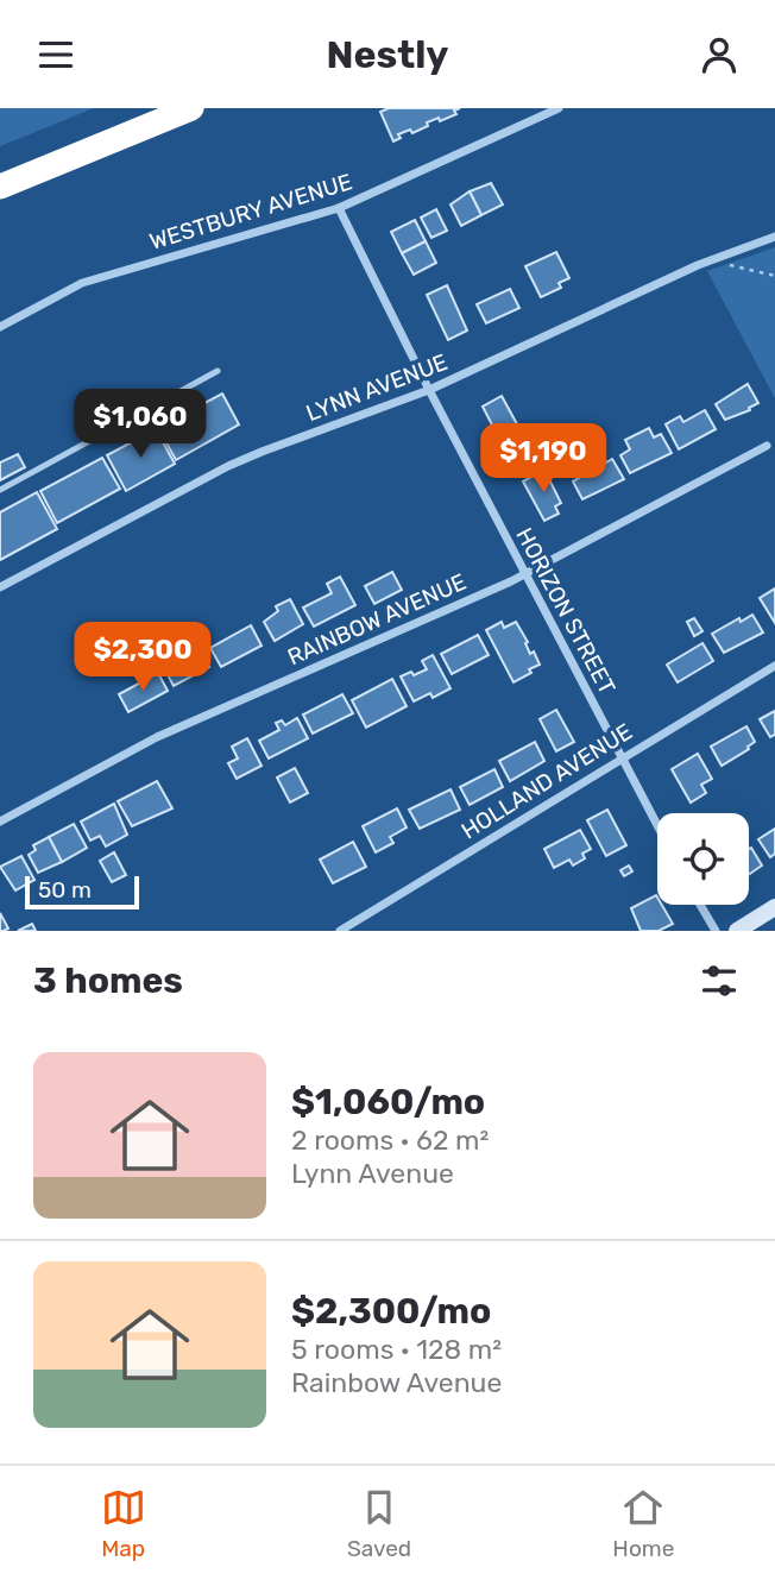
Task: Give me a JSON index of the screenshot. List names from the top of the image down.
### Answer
{
  "streets": {
    "street": [
      "WESTBURY AVENUE",
      "LYNN AVENUE",
      "HORIZON STREET",
      "RAINBOW AVENUE",
      "HOLLAND AVENUE"
    ]
  },
  "crossings": [
    ["WESTBURY AVENUE", "HORIZON STREET"],
    ["LYNN AVENUE", "HORIZON STREET"],
    ["HORIZON STREET", "RAINBOW AVENUE"],
    ["HORIZON STREET", "HOLLAND AVENUE"]
  ],
  "scale_bar": "50 m",
  "page": {
    "header": "Nestly",
    "price": ["$1,060", "$1,190", "$2,300"],
    "scale": "50 m",
    "heading": "3 homes",
    "list": [
      {
        "name": "$1,060/mo",
        "note": "2 rooms · 62 m² · Lynn Avenue"
      },
      {
        "name": "$2,300/mo",
        "note": "5 rooms · 128 m² · Rainbow Avenue"
      }
    ],
    "tabs": ["Map", "Saved", "Home"]
  }
}
